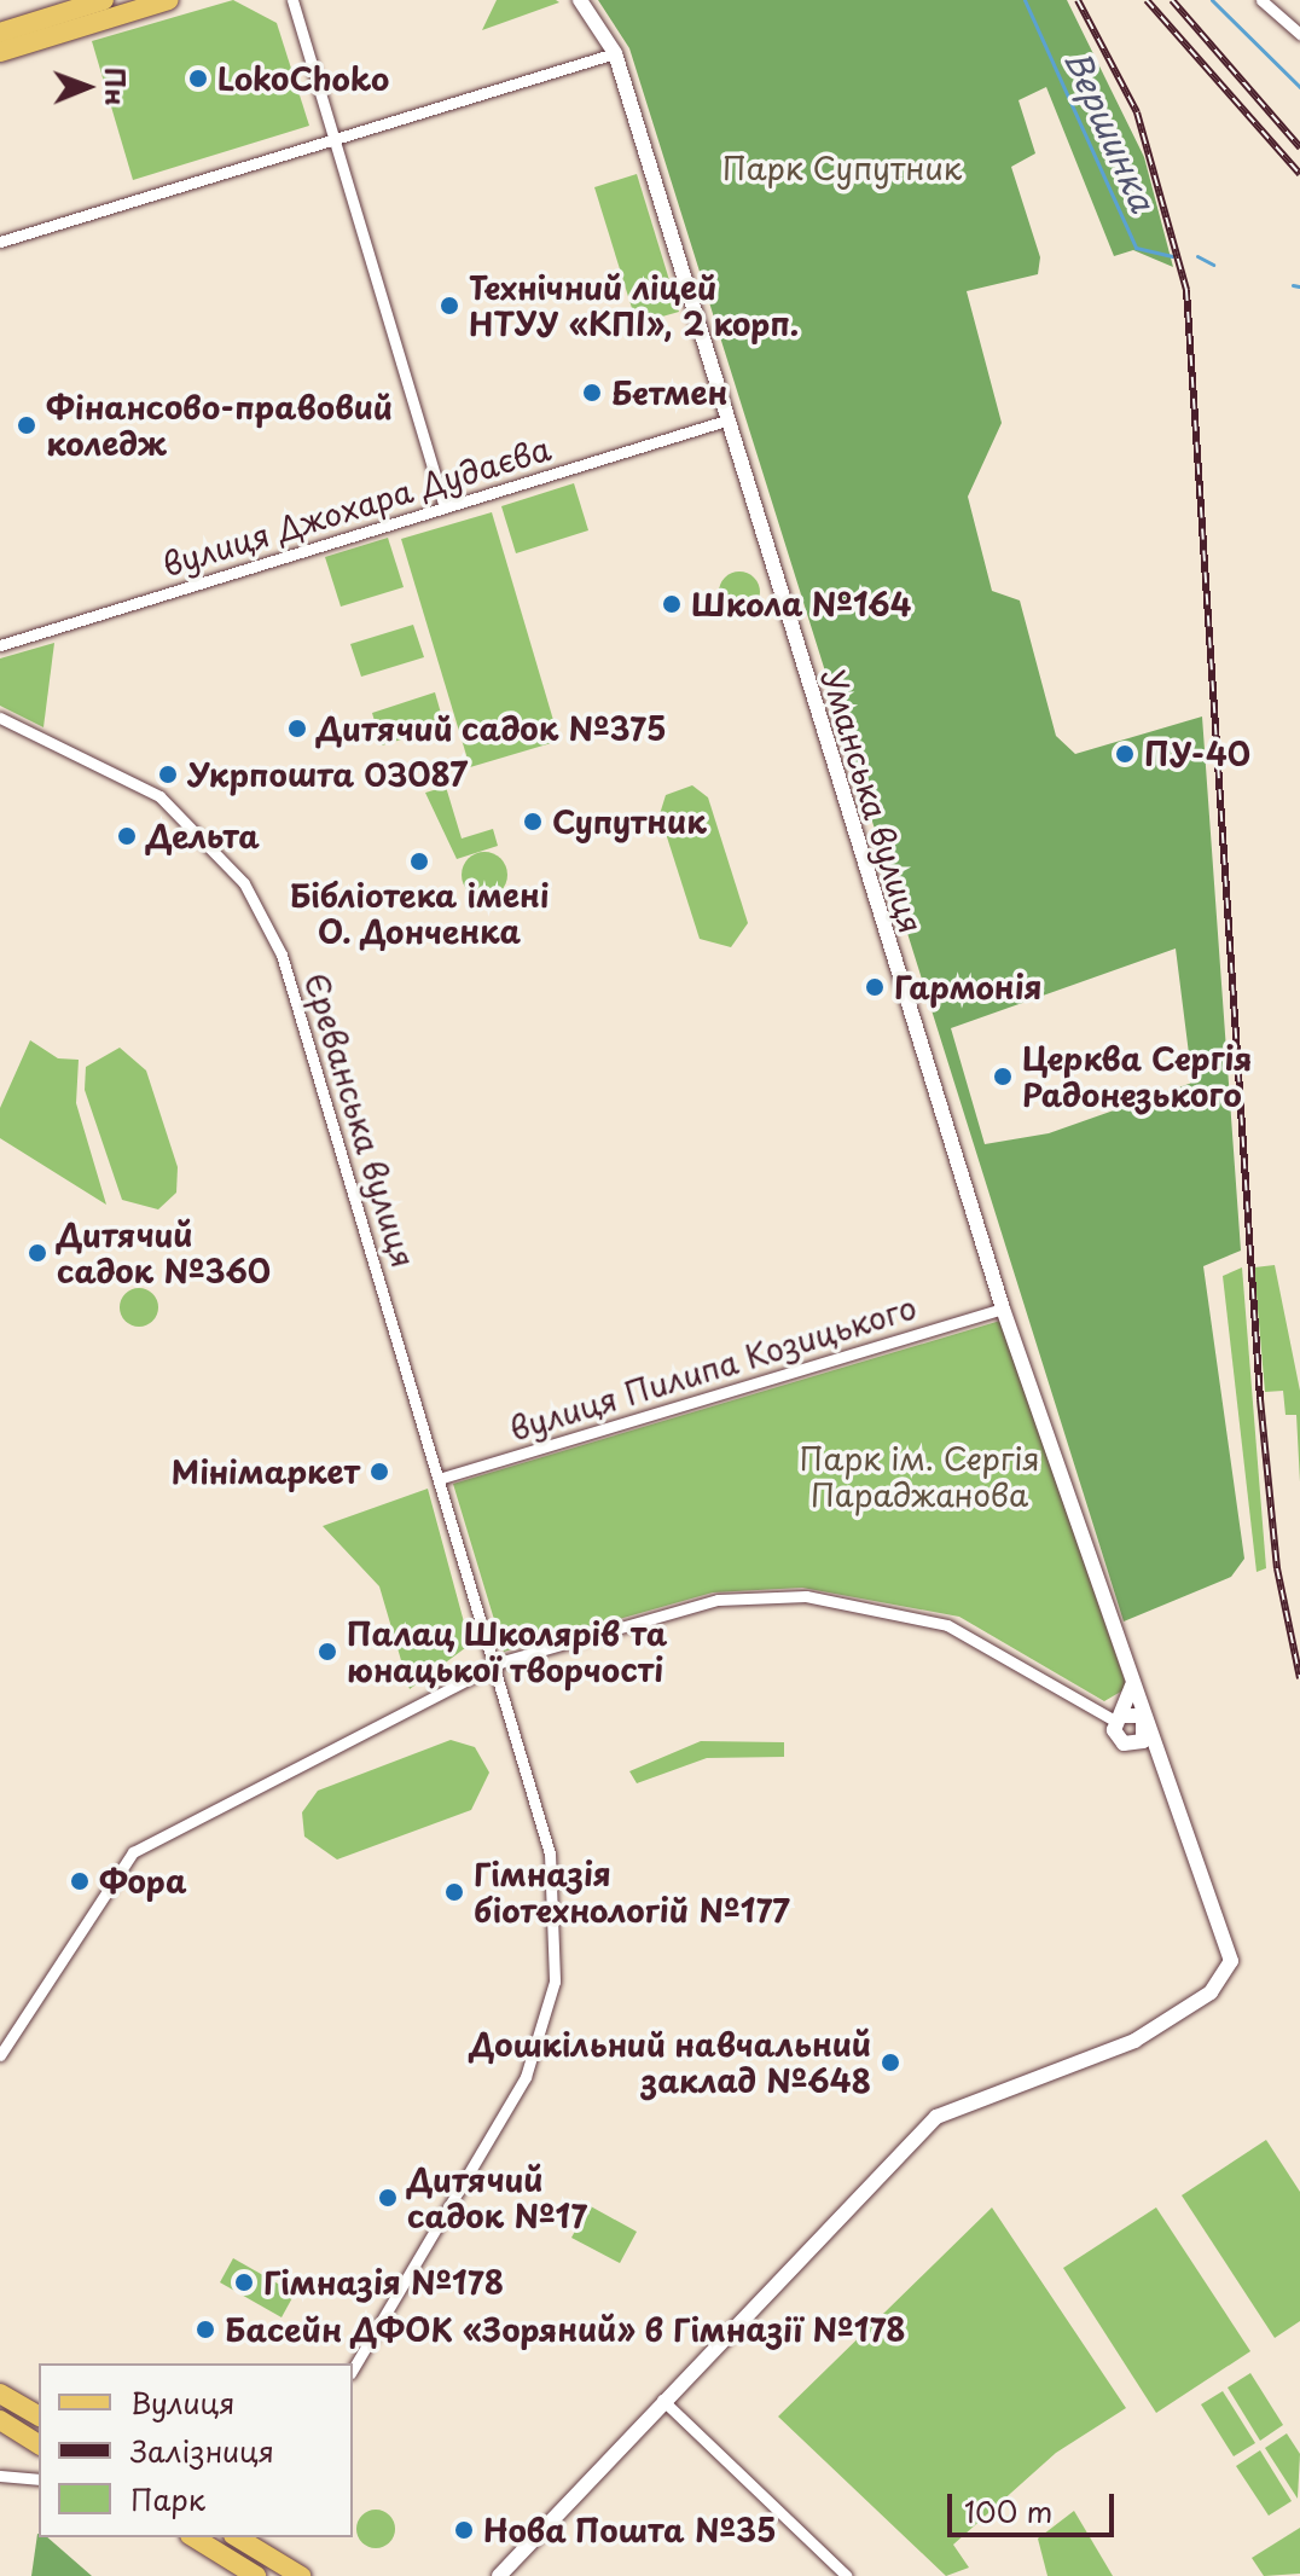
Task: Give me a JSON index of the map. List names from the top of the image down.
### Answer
{
  "streets": {
    "street": [
      "вулиця Джохара Дудаєва",
      "Уманська вулиця",
      "Єреванська вулиця",
      "вулиця Пилипа Козицького"
    ]
  },
  "crossings": [
    ["вулиця Джохара Дудаєва", "Уманська вулиця"],
    ["Уманська вулиця", "вулиця Пилипа Козицького"],
    ["Єреванська вулиця", "вулиця Пилипа Козицького"]
  ],
  "water": ["Вершинка"],
  "parks": ["Парк Супутник", "Парк ім. Сергія Параджанова"],
  "places": [
    "LokoChoko",
    "Технічний ліцей НТУУ «КПІ», 2 корп.",
    "Бетмен",
    "Фінансово-правовий коледж",
    "Школа №164",
    "Дитячий садок №375",
    "ПУ-40",
    "Укрпошта 03087",
    "Супутник",
    "Дельта",
    "Бібліотека імені О. Донченка",
    "Гармонія",
    "Церква Сергія Радонезького",
    "Дитячий садок №360",
    "Мінімаркет",
    "Палац Школярів та юнацької творчості",
    "Фора",
    "Гімназія біотехнологій №177",
    "Дошкільний навчальний заклад №648",
    "Дитячий садок №17",
    "Гімназія №178",
    "Басейн ДФОК «Зоряний» в Гімназії №178",
    "Нова Пошта №35"
  ],
  "legend": ["Вулиця", "Залізниця", "Парк"],
  "scale_bar": "100 m",
  "north": "right"
}
